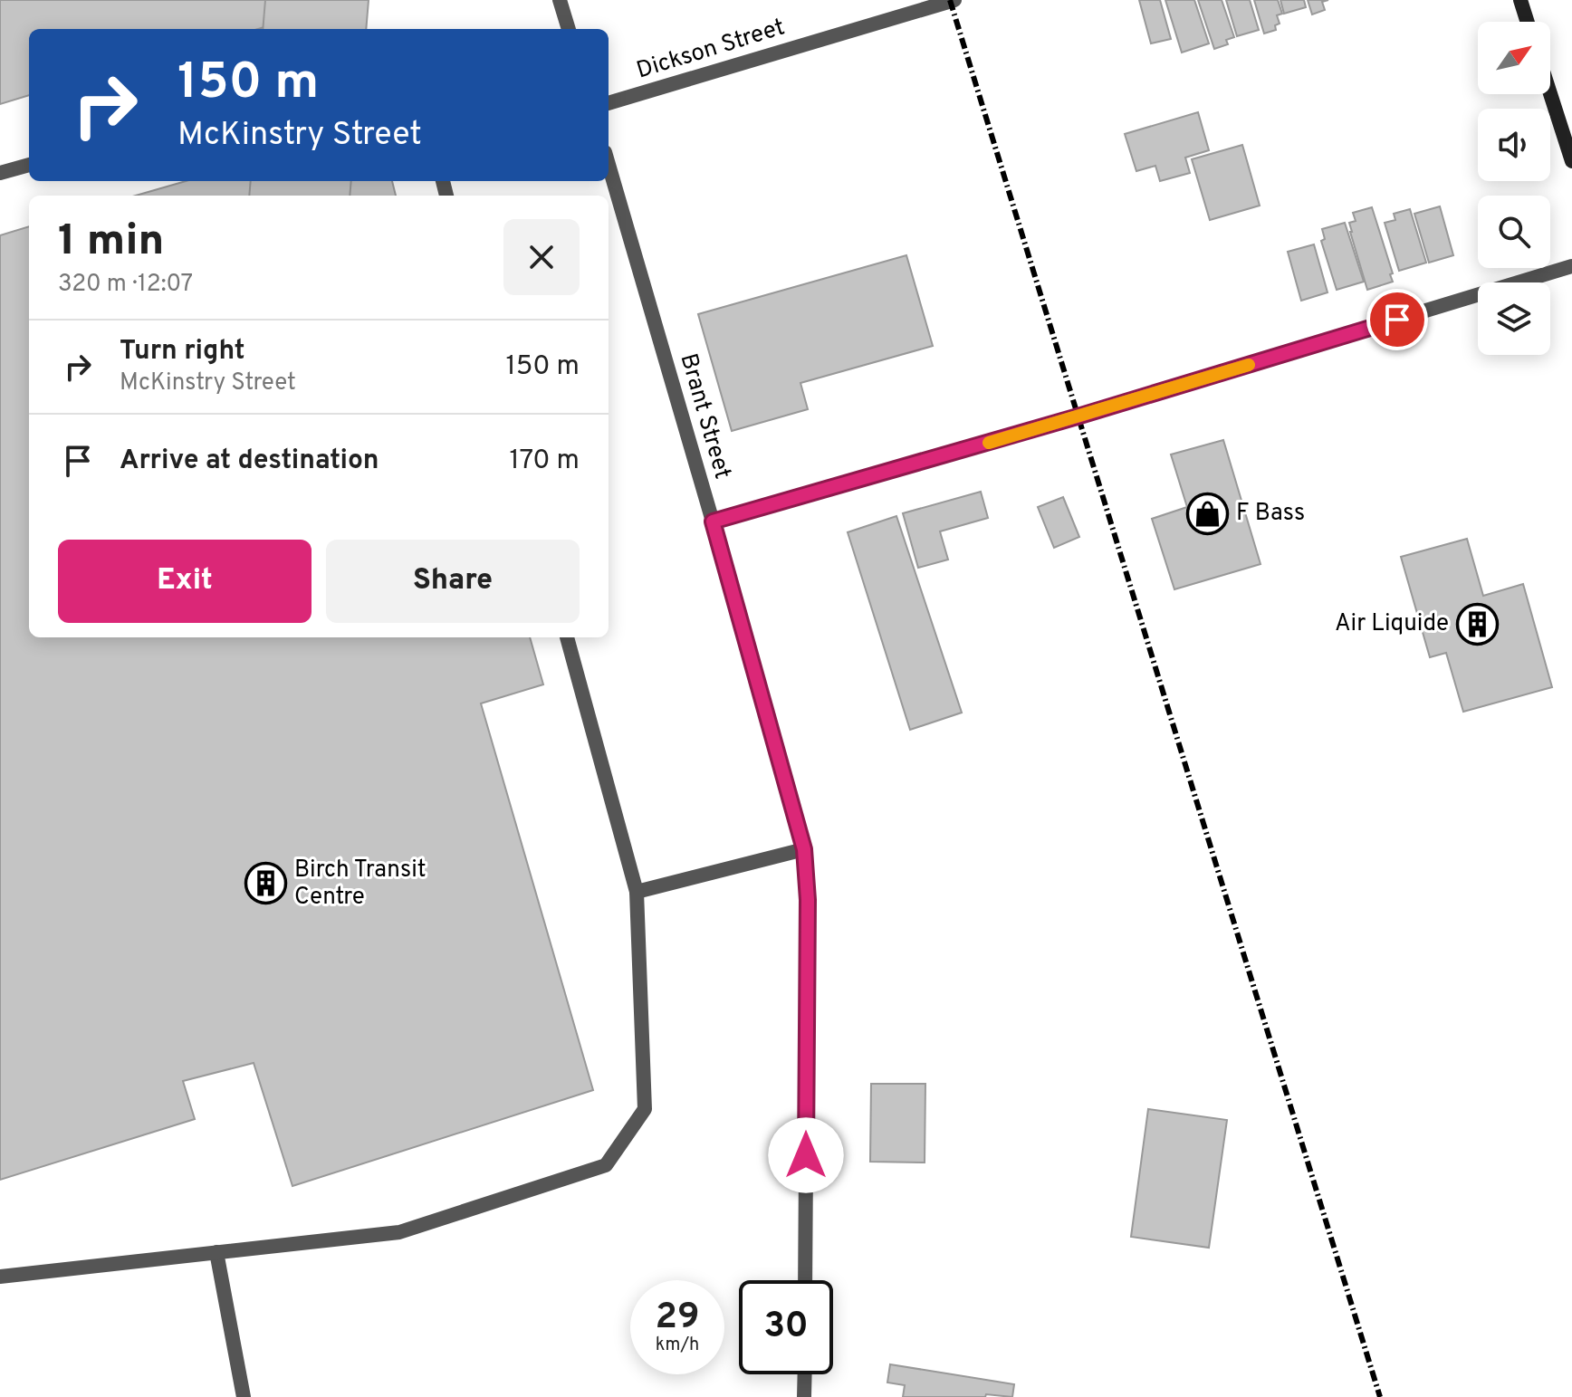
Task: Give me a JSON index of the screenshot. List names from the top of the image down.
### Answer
{
  "streets": {
    "street": ["Dickson Street", "Brant Street"]
  },
  "places": {
    "shop": ["F Bass"],
    "building": ["Air Liquide", "Birch Transit Centre"]
  },
  "north": "top right",
  "page": {
    "turn": ["150 m", "McKinstry Street"],
    "heading": ["1 min", "320 m · 12:07"],
    "list": [
      {
        "name": "Turn right",
        "note": "McKinstry Street",
        "value": "150 m"
      },
      {
        "name": "Arrive at destination",
        "value": "170 m"
      }
    ],
    "buttons": ["Exit", "Share"],
    "speed": "29 km/h",
    "limit": "30"
  }
}
